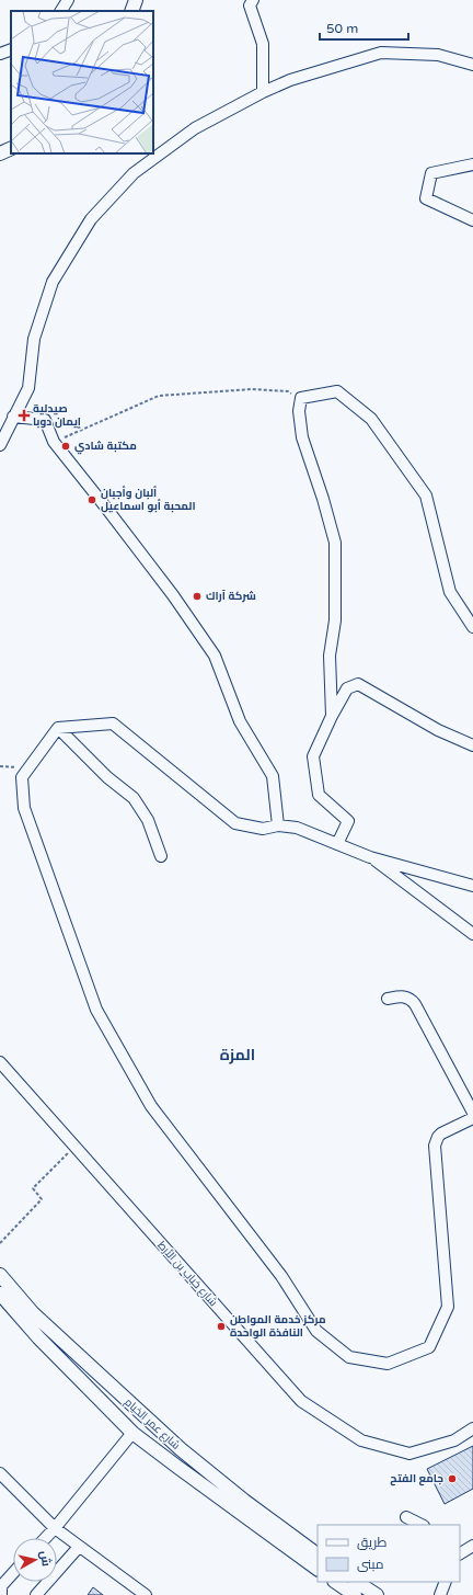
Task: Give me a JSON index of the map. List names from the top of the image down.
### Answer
{
  "streets": {
    "street": ["شارع خباب بن الأرط", "شارع عمر الخيام"]
  },
  "districts": ["المزة"],
  "places": {
    "health": ["صيدلية إيمان دوبا"],
    "other": [
      "مكتبة شادي",
      "ألبان وأجبان المحبة أبو اسماعيل",
      "شركة آراك",
      "مركز خدمة المواطن النافذة الواحدة",
      "جامع الفتح"
    ]
  },
  "legend": ["طريق", "مبنى"],
  "scale_bar": "50 m",
  "north": "right"
}
